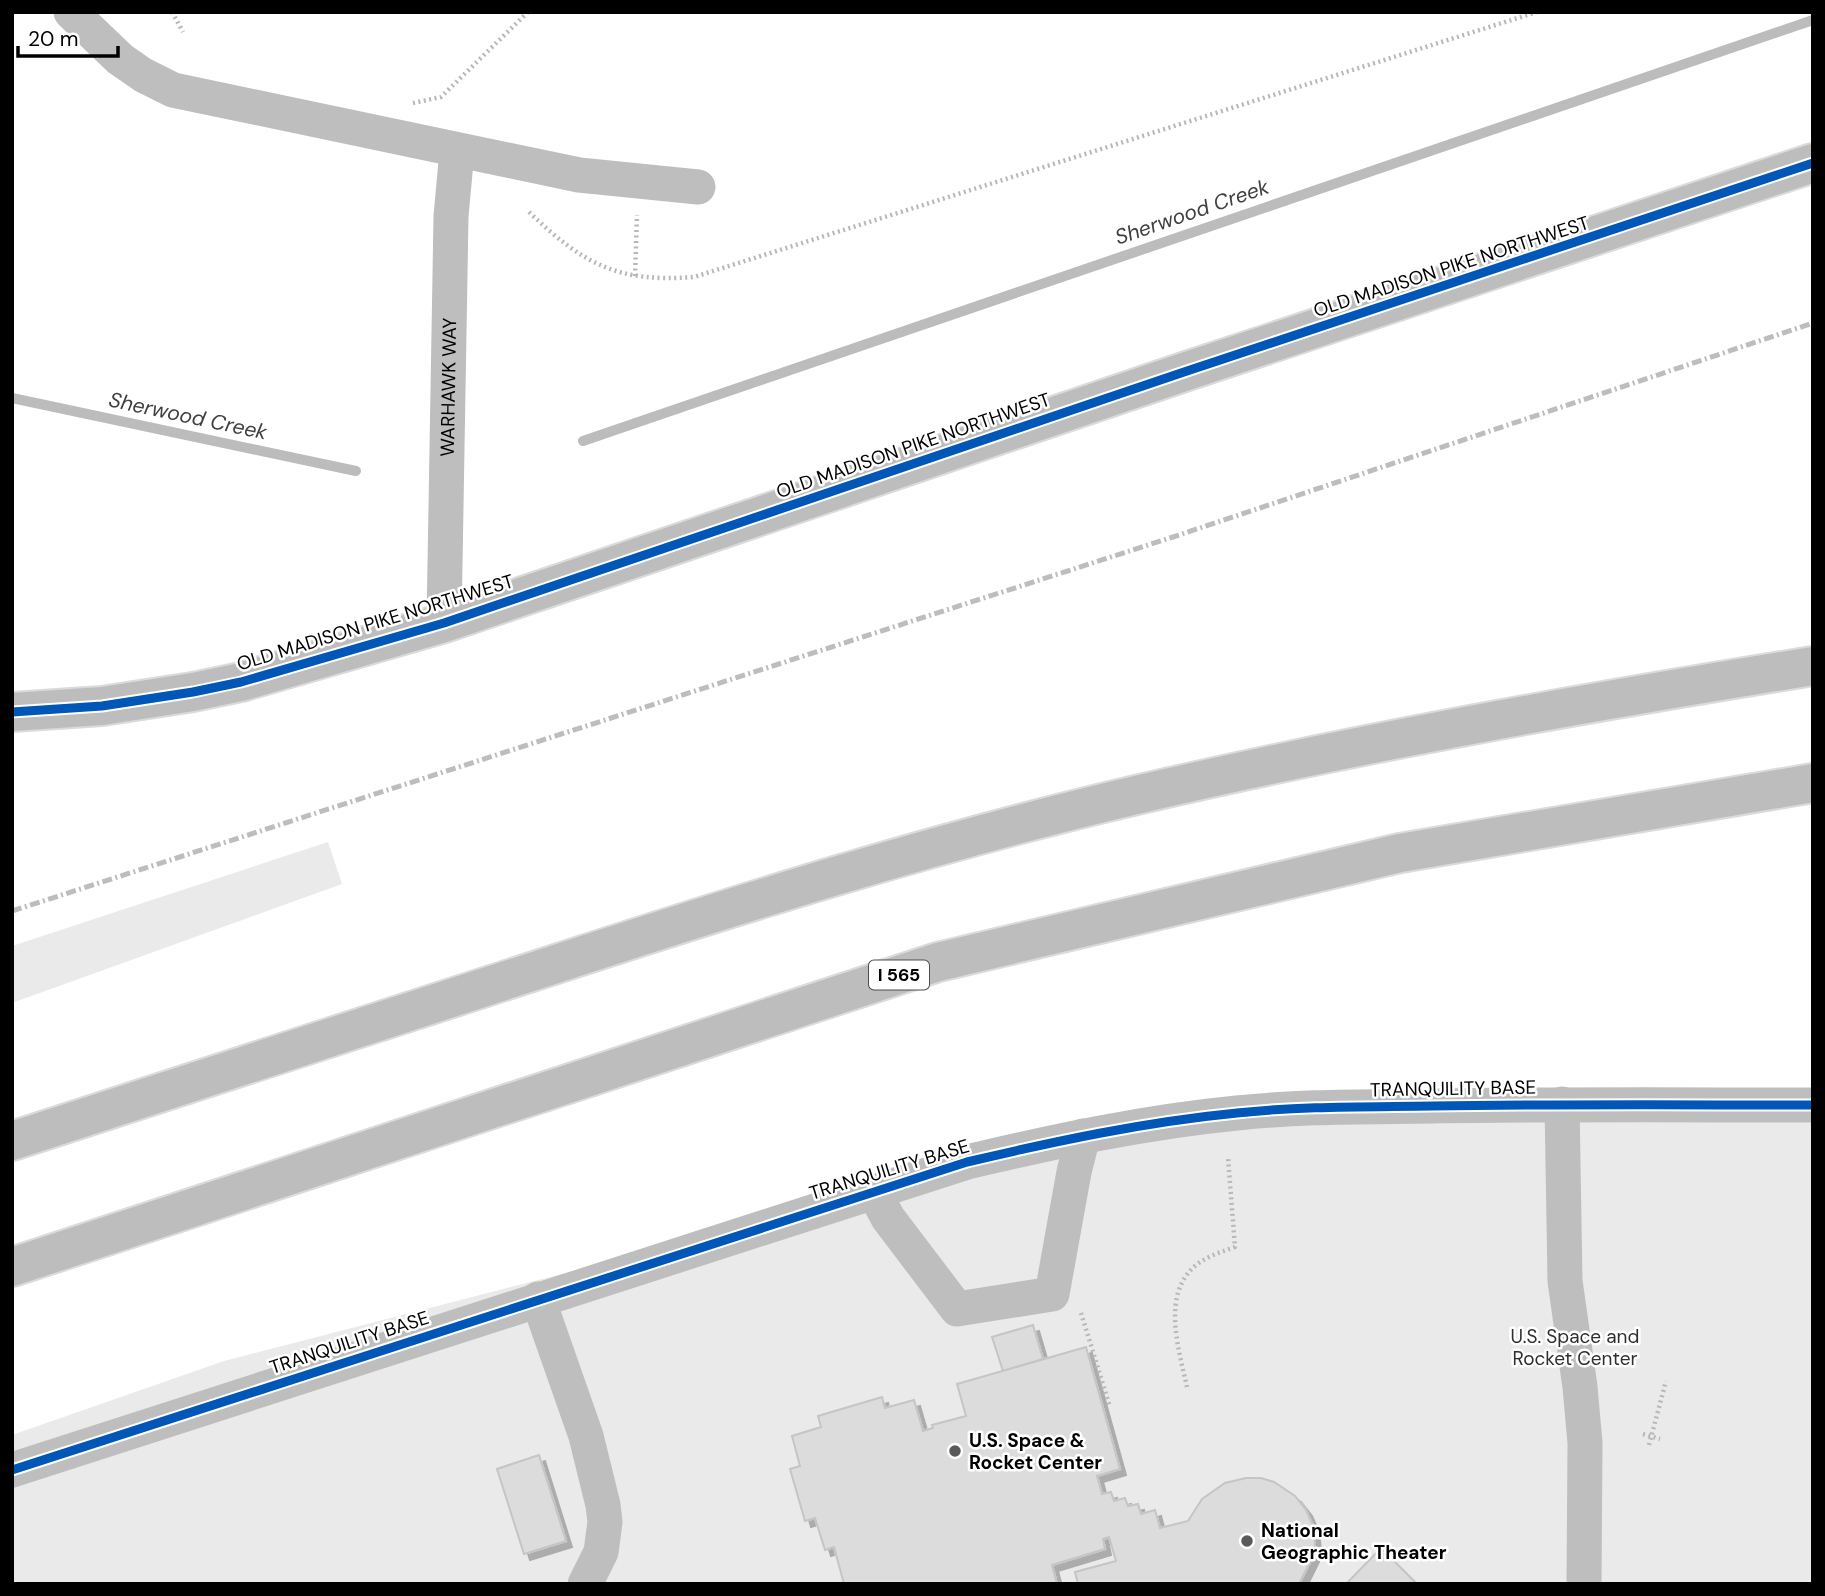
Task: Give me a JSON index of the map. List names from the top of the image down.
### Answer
{
  "streets": {
    "main road": ["OLD MADISON PIKE NORTHWEST", "I 565"],
    "street": ["WARHAWK WAY", "TRANQUILITY BASE"]
  },
  "crossings": [
    ["OLD MADISON PIKE NORTHWEST", "WARHAWK WAY"]
  ],
  "water": ["Sherwood Creek"],
  "parks": ["U.S. Space and Rocket Center"],
  "places": ["U.S. Space & Rocket Center", "National Geographic Theater"],
  "scale_bar": "20 m"
}
